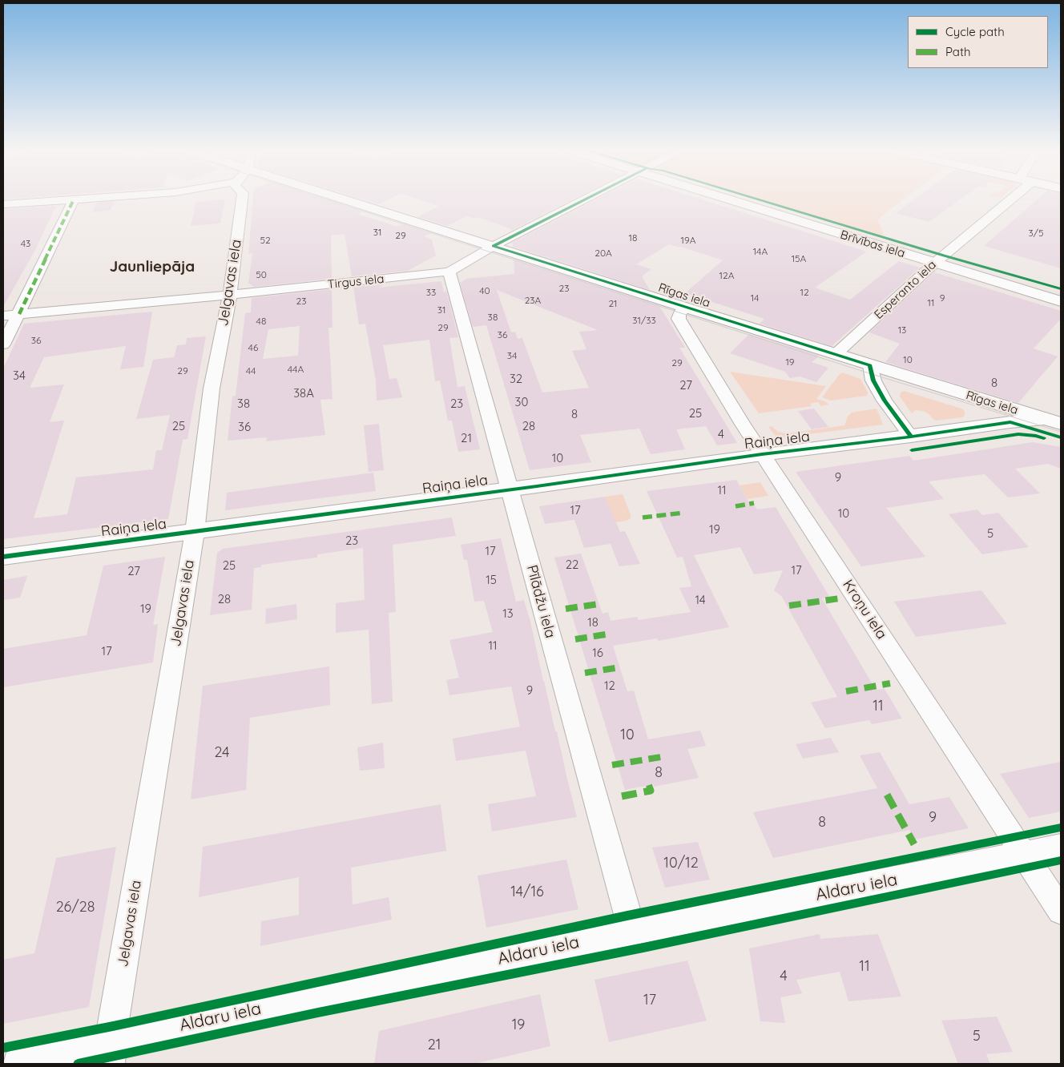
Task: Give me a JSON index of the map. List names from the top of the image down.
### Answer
{
  "streets": {
    "main road": ["Brīvības iela", "Rīgas iela", "Raiņa iela"],
    "street": [
      "Tirgus iela",
      "Jelgavas iela",
      "Esperanto iela",
      "Pīlādžu iela",
      "Kroņu iela",
      "Aldaru iela"
    ]
  },
  "crossings": [
    ["Brīvības iela", "Esperanto iela"],
    ["Tirgus iela", "Jelgavas iela"],
    ["Tirgus iela", "Rīgas iela"],
    ["Tirgus iela", "Pīlādžu iela"],
    ["Jelgavas iela", "Raiņa iela"],
    ["Jelgavas iela", "Aldaru iela"],
    ["Esperanto iela", "Rīgas iela"],
    ["Rīgas iela", "Raiņa iela"],
    ["Rīgas iela", "Kroņu iela"],
    ["Raiņa iela", "Pīlādžu iela"],
    ["Raiņa iela", "Kroņu iela"],
    ["Pīlādžu iela", "Aldaru iela"],
    ["Kroņu iela", "Aldaru iela"]
  ],
  "districts": ["Jaunliepāja"],
  "house_numbers": [
    "31",
    "3/5",
    "29",
    "18",
    "52",
    "19A",
    "43",
    "14A",
    "20A",
    "15A",
    "50",
    "12A",
    "23",
    "40",
    "33",
    "12",
    "14",
    "9",
    "23A",
    "23",
    "11",
    "21",
    "31",
    "38",
    "31/33",
    "48",
    "29",
    "13",
    "36",
    "36",
    "46",
    "34",
    "10",
    "19",
    "29",
    "44A",
    "29",
    "44",
    "34",
    "32",
    "8",
    "27",
    "38A",
    "30",
    "38",
    "23",
    "25",
    "8",
    "25",
    "28",
    "36",
    "4",
    "21",
    "10",
    "9",
    "11",
    "17",
    "10",
    "19",
    "5",
    "23",
    "17",
    "22",
    "25",
    "17",
    "27",
    "15",
    "28",
    "14",
    "19",
    "13",
    "18",
    "11",
    "17",
    "16",
    "12",
    "9",
    "11",
    "10",
    "24",
    "8",
    "9",
    "8",
    "10/12",
    "14/16",
    "26/28",
    "11",
    "4",
    "17",
    "19",
    "5",
    "21"
  ],
  "legend": ["Cycle path", "Path"]
}
